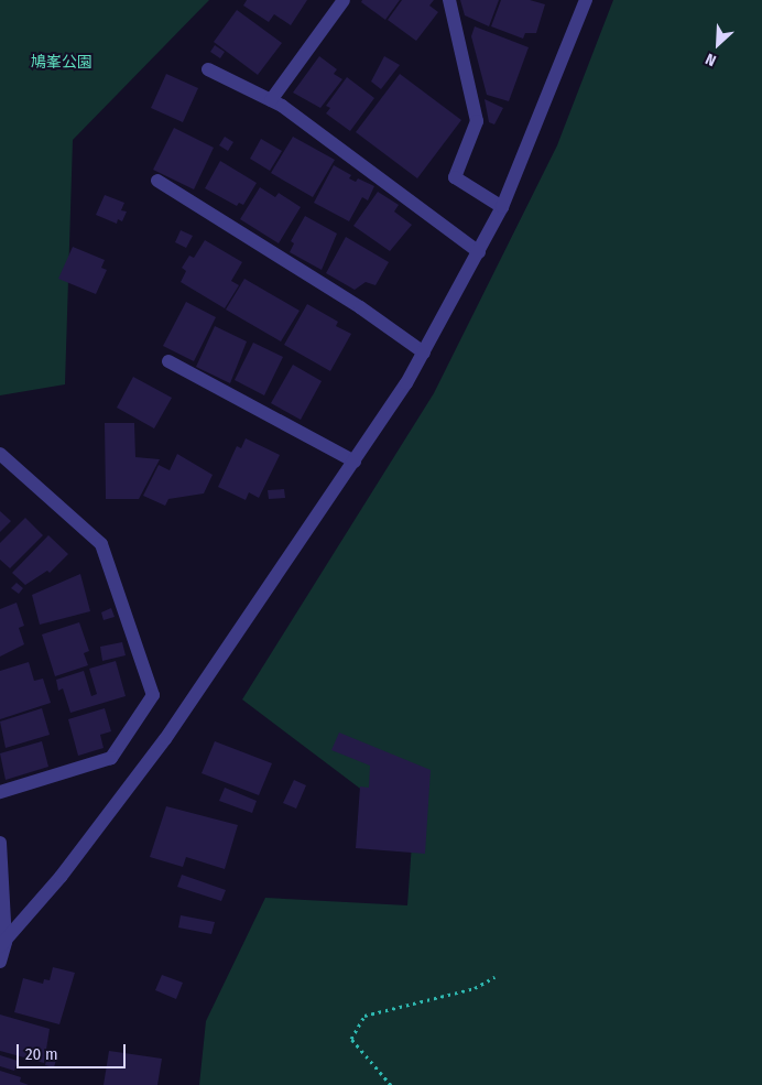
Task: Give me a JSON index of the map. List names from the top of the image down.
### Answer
{
  "parks": ["鳩峯公園"],
  "scale_bar": "20 m",
  "north": "bottom left"
}
